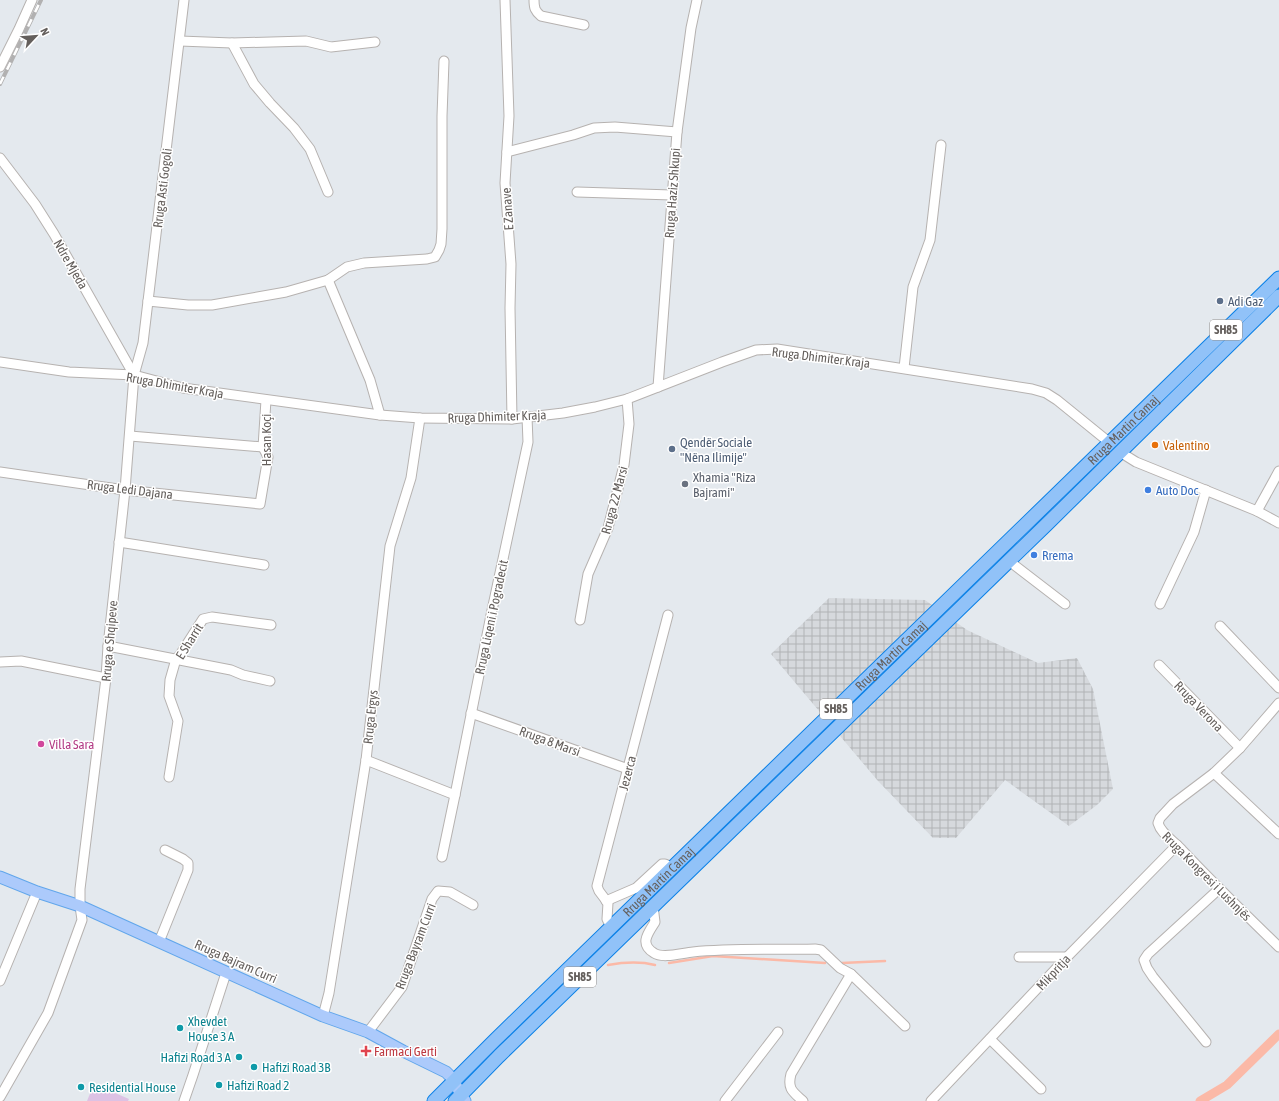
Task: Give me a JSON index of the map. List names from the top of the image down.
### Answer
{
  "streets": {
    "highway": ["SH85", "Rruga Martin Camaj"],
    "main road": ["Rruga Bajram Curri"],
    "street": [
      "Rruga Asti Gogoli",
      "Rruga Haziz Shkupi",
      "E Zanave",
      "Ndre Mjeda",
      "Rruga Dhimiter Kraja",
      "Hasan Koçi",
      "Rruga Ledi Dajana",
      "Rruga 22 Marsi",
      "Rruga Liqeni i Pogradecit",
      "Rruga e Shqipeve",
      "E Sharrit",
      "Rruga Verona",
      "Rruga Ergys",
      "Rruga 8 Marsi",
      "Jezerca",
      "Rruga Kongresi i Lushnjës",
      "Rruga Bayram Curri",
      "Mikpritja"
    ]
  },
  "crossings": [
    ["Rruga Asti Gogoli", "Ndre Mjeda"],
    ["Rruga Asti Gogoli", "Rruga Dhimiter Kraja"],
    ["Rruga Asti Gogoli", "Rruga e Shqipeve"],
    ["Rruga Haziz Shkupi", "Rruga Dhimiter Kraja"],
    ["E Zanave", "Rruga Dhimiter Kraja"],
    ["Ndre Mjeda", "Rruga Dhimiter Kraja"],
    ["Ndre Mjeda", "Rruga e Shqipeve"],
    ["Rruga Dhimiter Kraja", "Rruga Martin Camaj"],
    ["Rruga Dhimiter Kraja", "Hasan Koçi"],
    ["Rruga Dhimiter Kraja", "Rruga 22 Marsi"],
    ["Rruga Dhimiter Kraja", "Rruga Liqeni i Pogradecit"],
    ["Rruga Dhimiter Kraja", "Rruga e Shqipeve"],
    ["Rruga Dhimiter Kraja", "Rruga Ergys"],
    ["Rruga Martin Camaj", "Jezerca"],
    ["Rruga Martin Camaj", "Rruga Bajram Curri"],
    ["Hasan Koçi", "Rruga Ledi Dajana"],
    ["Rruga Ledi Dajana", "Rruga e Shqipeve"],
    ["Rruga Liqeni i Pogradecit", "Rruga 8 Marsi"],
    ["Rruga e Shqipeve", "Rruga Bajram Curri"],
    ["Rruga Verona", "Rruga Kongresi i Lushnjës"],
    ["Rruga Ergys", "Rruga Bajram Curri"],
    ["Rruga 8 Marsi", "Jezerca"],
    ["Rruga Kongresi i Lushnjës", "Mikpritja"],
    ["Rruga Bayram Curri", "Rruga Bajram Curri"]
  ],
  "places": {
    "other": [
      "Adi Gaz",
      "Valentino",
      "Qendër Sociale \"Nëna Ilimije\"",
      "Xhamia ''Riza Bajrami''",
      "Auto Doc",
      "Rrema",
      "Villa Sara",
      "Xhevdet House 3 A",
      "Hafizi Road 3 A",
      "Hafizi Road 3B",
      "Hafizi Road 2",
      "Residential House"
    ],
    "health": ["Farmaci Gerti"]
  },
  "north": "top right"
}
